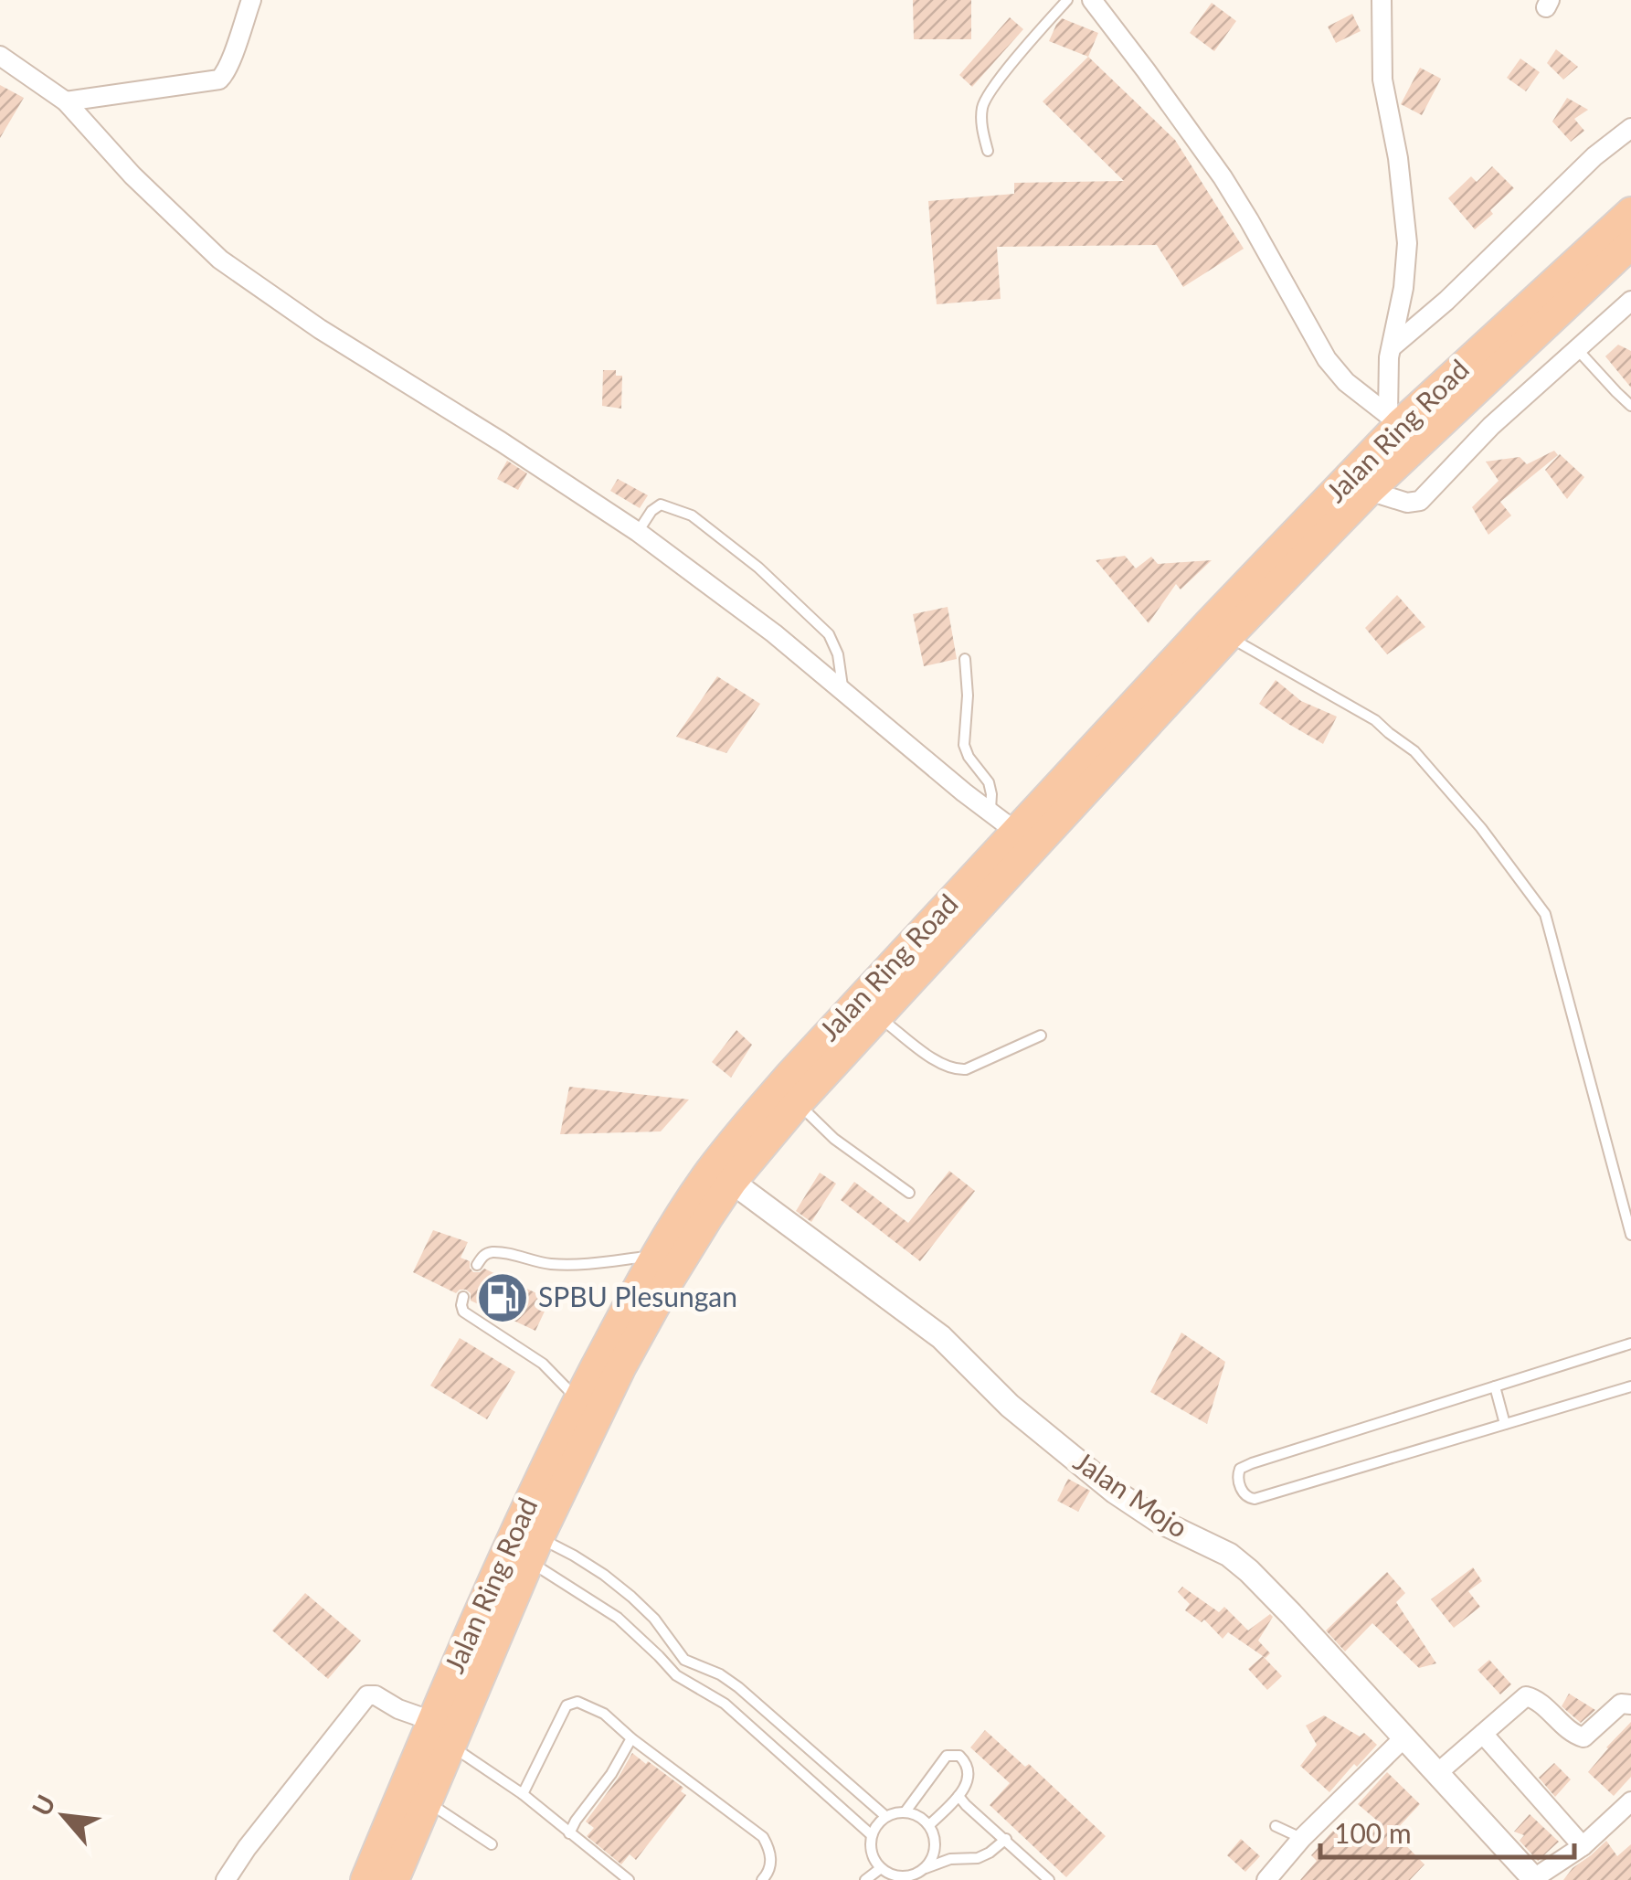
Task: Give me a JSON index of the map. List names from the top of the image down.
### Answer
{
  "streets": {
    "highway": ["Jalan Ring Road"],
    "street": ["Jalan Mojo"]
  },
  "crossings": [
    ["Jalan Ring Road", "Jalan Mojo"]
  ],
  "places": {
    "fuel station": ["SPBU Plesungan"]
  },
  "scale_bar": "100 m",
  "north": "top left"
}
